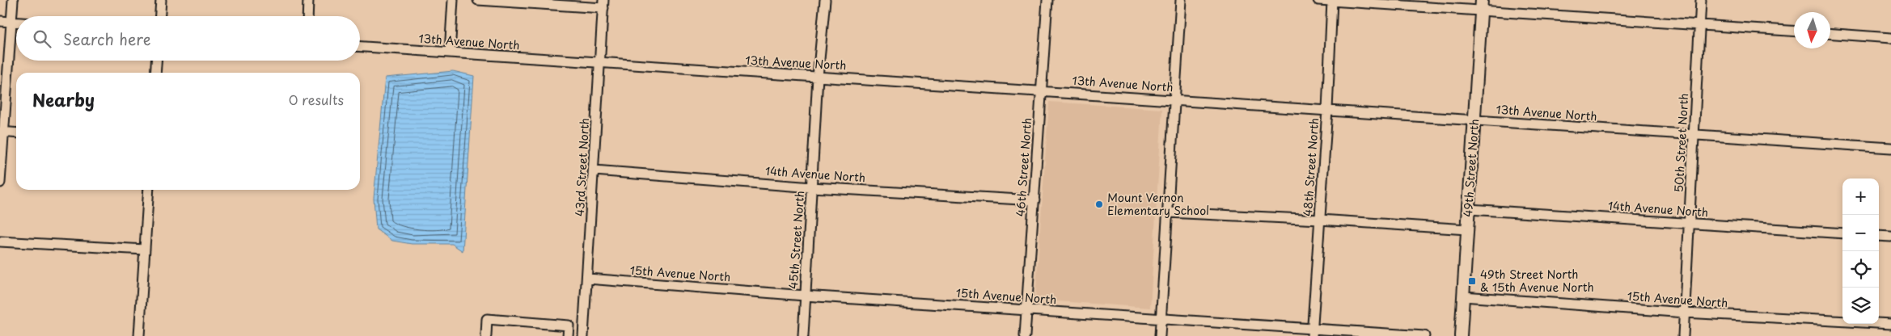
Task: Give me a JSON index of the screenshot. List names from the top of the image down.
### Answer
{
  "streets": {
    "main road": ["49th Street North"],
    "street": [
      "13th Avenue North",
      "50th Street North",
      "43rd Street North",
      "46th Street North",
      "48th Street North",
      "14th Avenue North",
      "45th Street North",
      "15th Avenue North"
    ]
  },
  "crossings": [
    ["13th Avenue North", "50th Street North"],
    ["13th Avenue North", "43rd Street North"],
    ["13th Avenue North", "46th Street North"],
    ["13th Avenue North", "48th Street North"],
    ["13th Avenue North", "49th Street North"],
    ["13th Avenue North", "45th Street North"],
    ["50th Street North", "14th Avenue North"],
    ["50th Street North", "15th Avenue North"],
    ["43rd Street North", "14th Avenue North"],
    ["43rd Street North", "15th Avenue North"],
    ["46th Street North", "14th Avenue North"],
    ["46th Street North", "15th Avenue North"],
    ["48th Street North", "15th Avenue North"],
    ["49th Street North", "14th Avenue North"],
    ["49th Street North", "15th Avenue North"],
    ["14th Avenue North", "45th Street North"],
    ["45th Street North", "15th Avenue North"]
  ],
  "places": {
    "other": ["Mount Vernon Elementary School"],
    "transit": ["49th Street North & 15th Avenue North"]
  },
  "north": "bottom",
  "page": {
    "search": "Search here",
    "heading": ["Nearby", "0 results"],
    "map_buttons": ["+", "−"]
  }
}
